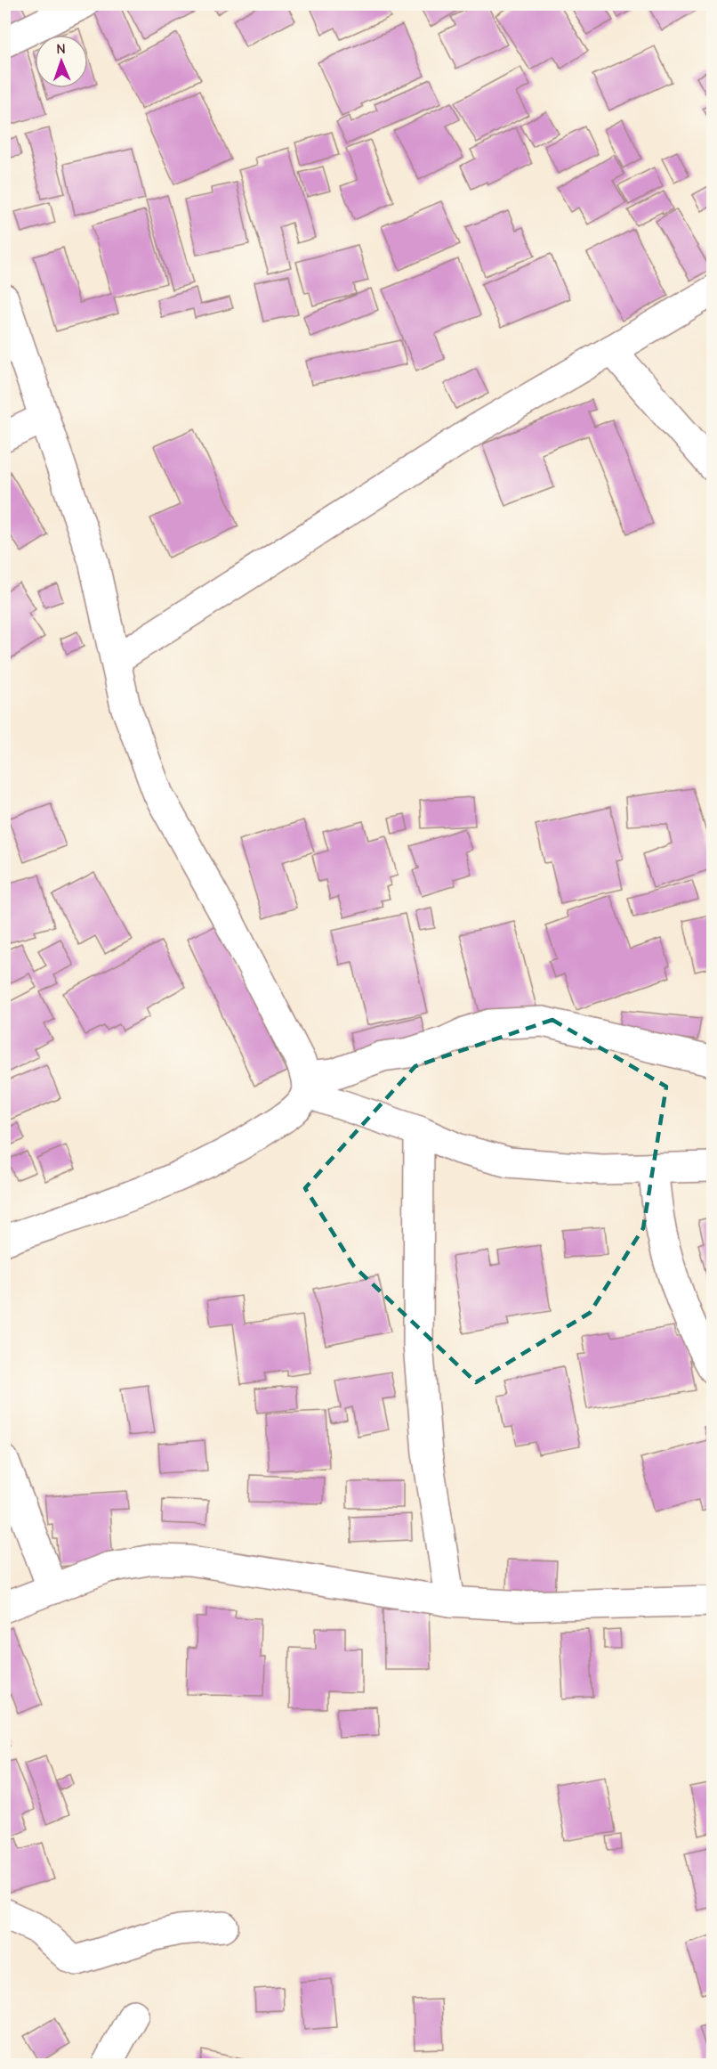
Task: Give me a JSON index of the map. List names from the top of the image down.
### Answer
{
  "north": "top"
}
